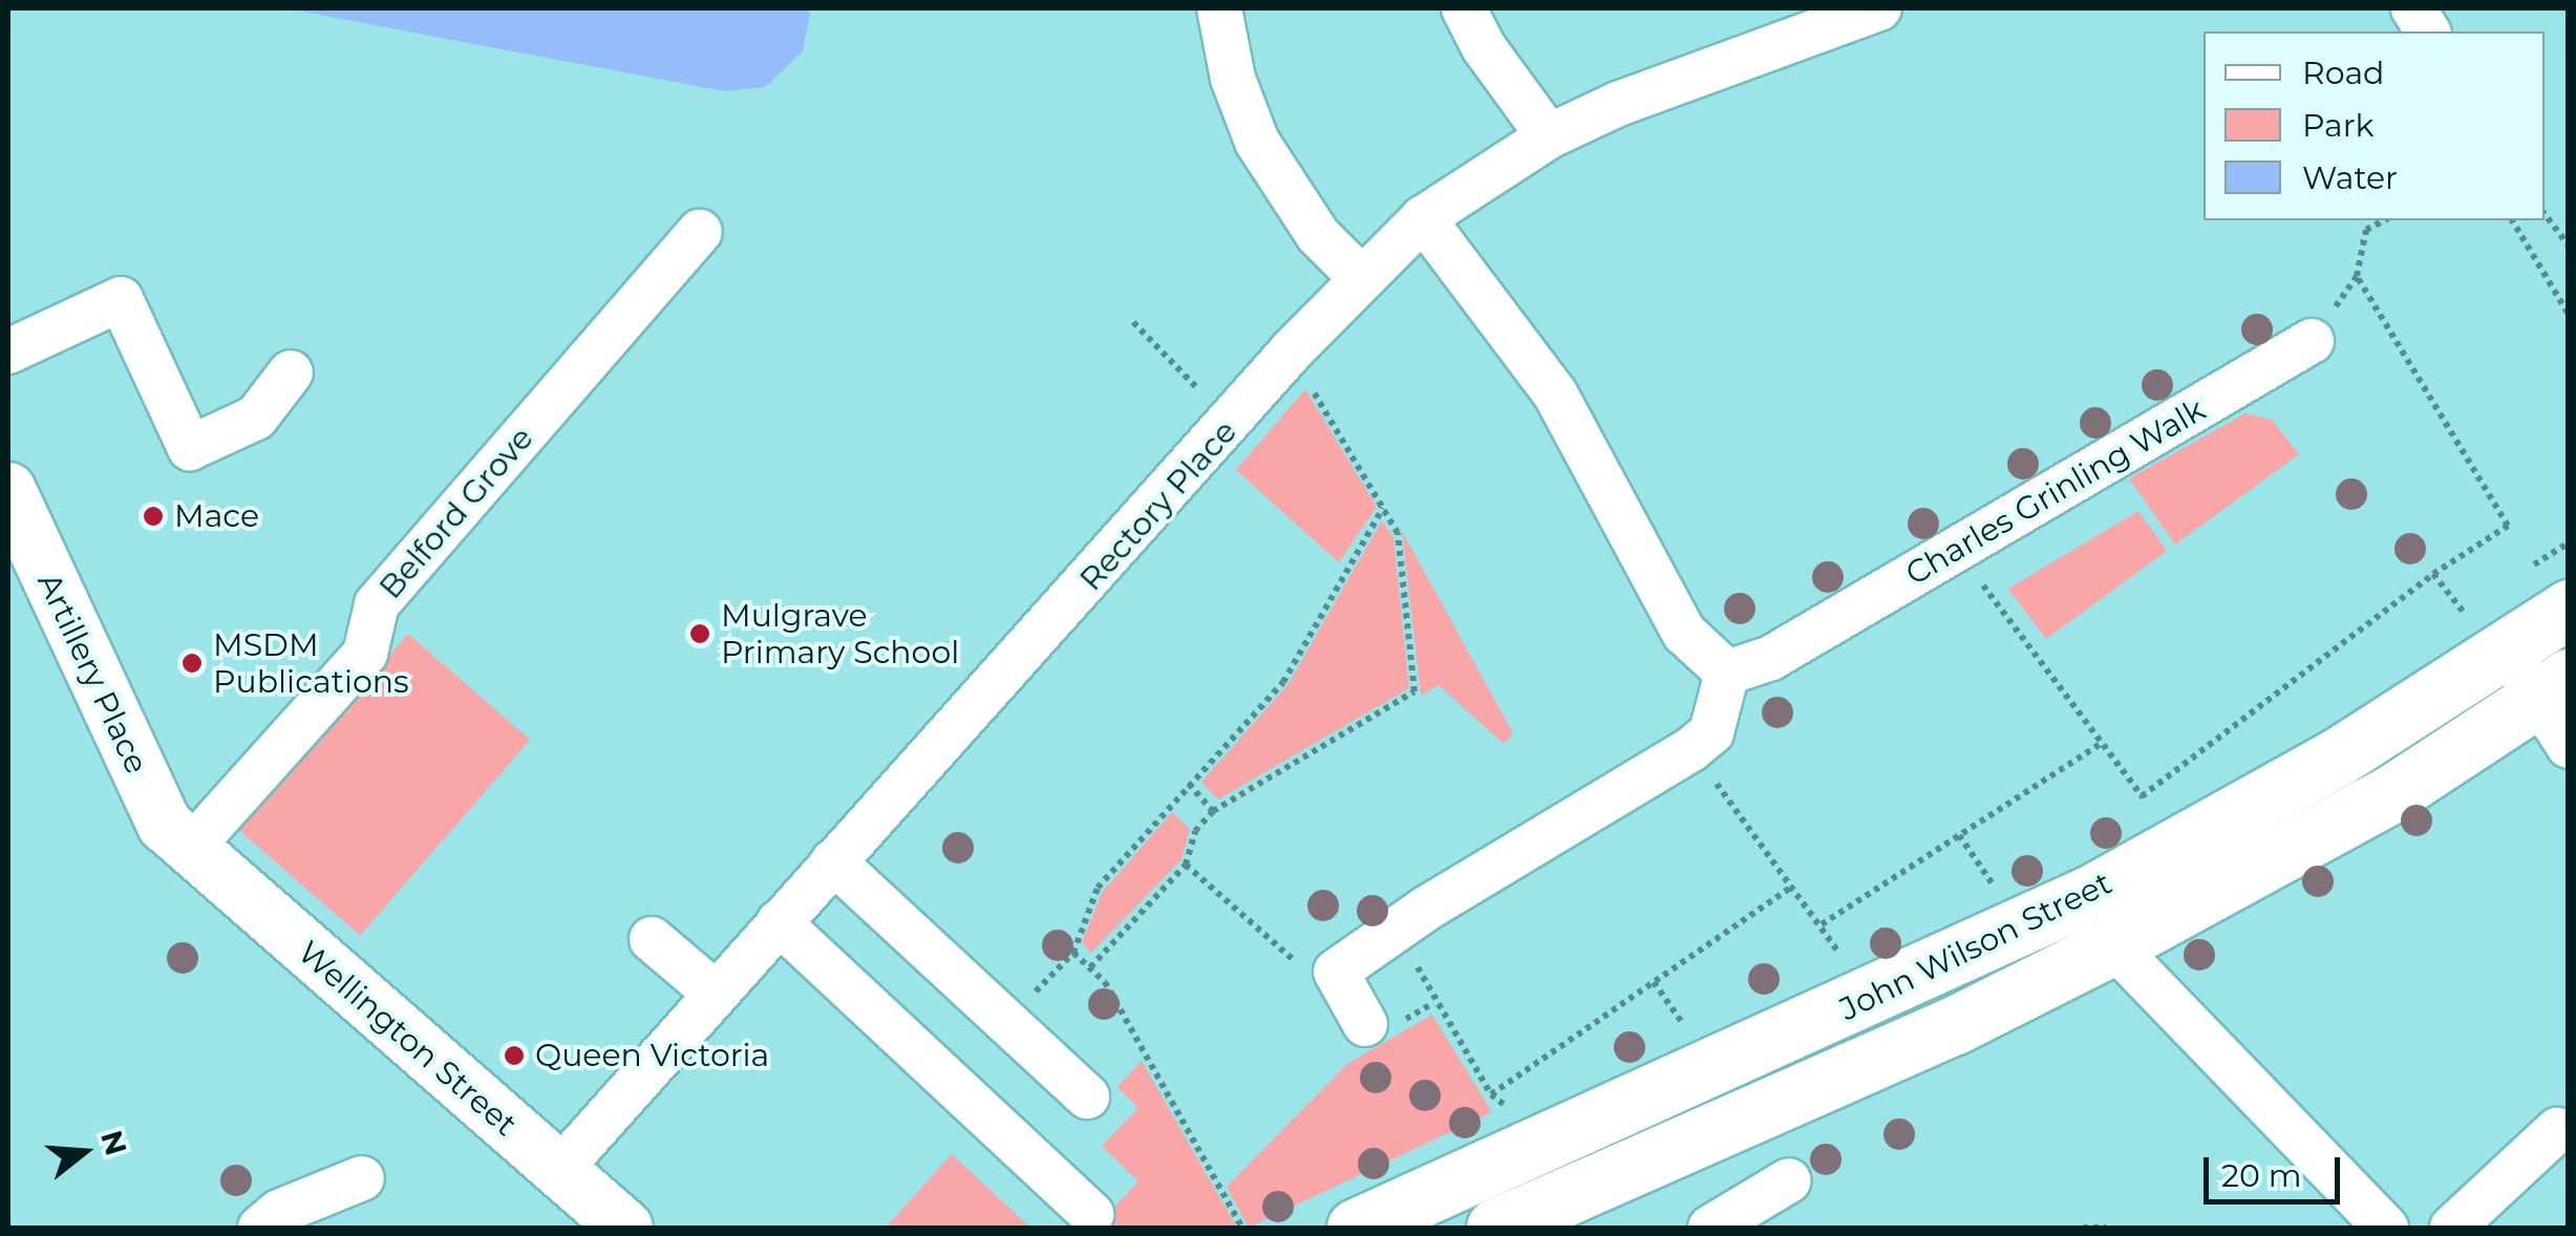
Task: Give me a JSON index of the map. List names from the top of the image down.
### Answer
{
  "streets": {
    "highway": ["John Wilson Street"],
    "main road": ["Artillery Place", "Wellington Street"],
    "street": ["Charles Grinling Walk", "Rectory Place", "Belford Grove"]
  },
  "crossings": [
    ["Rectory Place", "Wellington Street"],
    ["Belford Grove", "Artillery Place"],
    ["Belford Grove", "Wellington Street"],
    ["Artillery Place", "Wellington Street"]
  ],
  "places": [
    "Mace",
    "Mulgrave Primary School",
    "MSDM Publications",
    "Queen Victoria"
  ],
  "legend": ["Road", "Park", "Water"],
  "scale_bar": "20 m",
  "north": "right"
}
